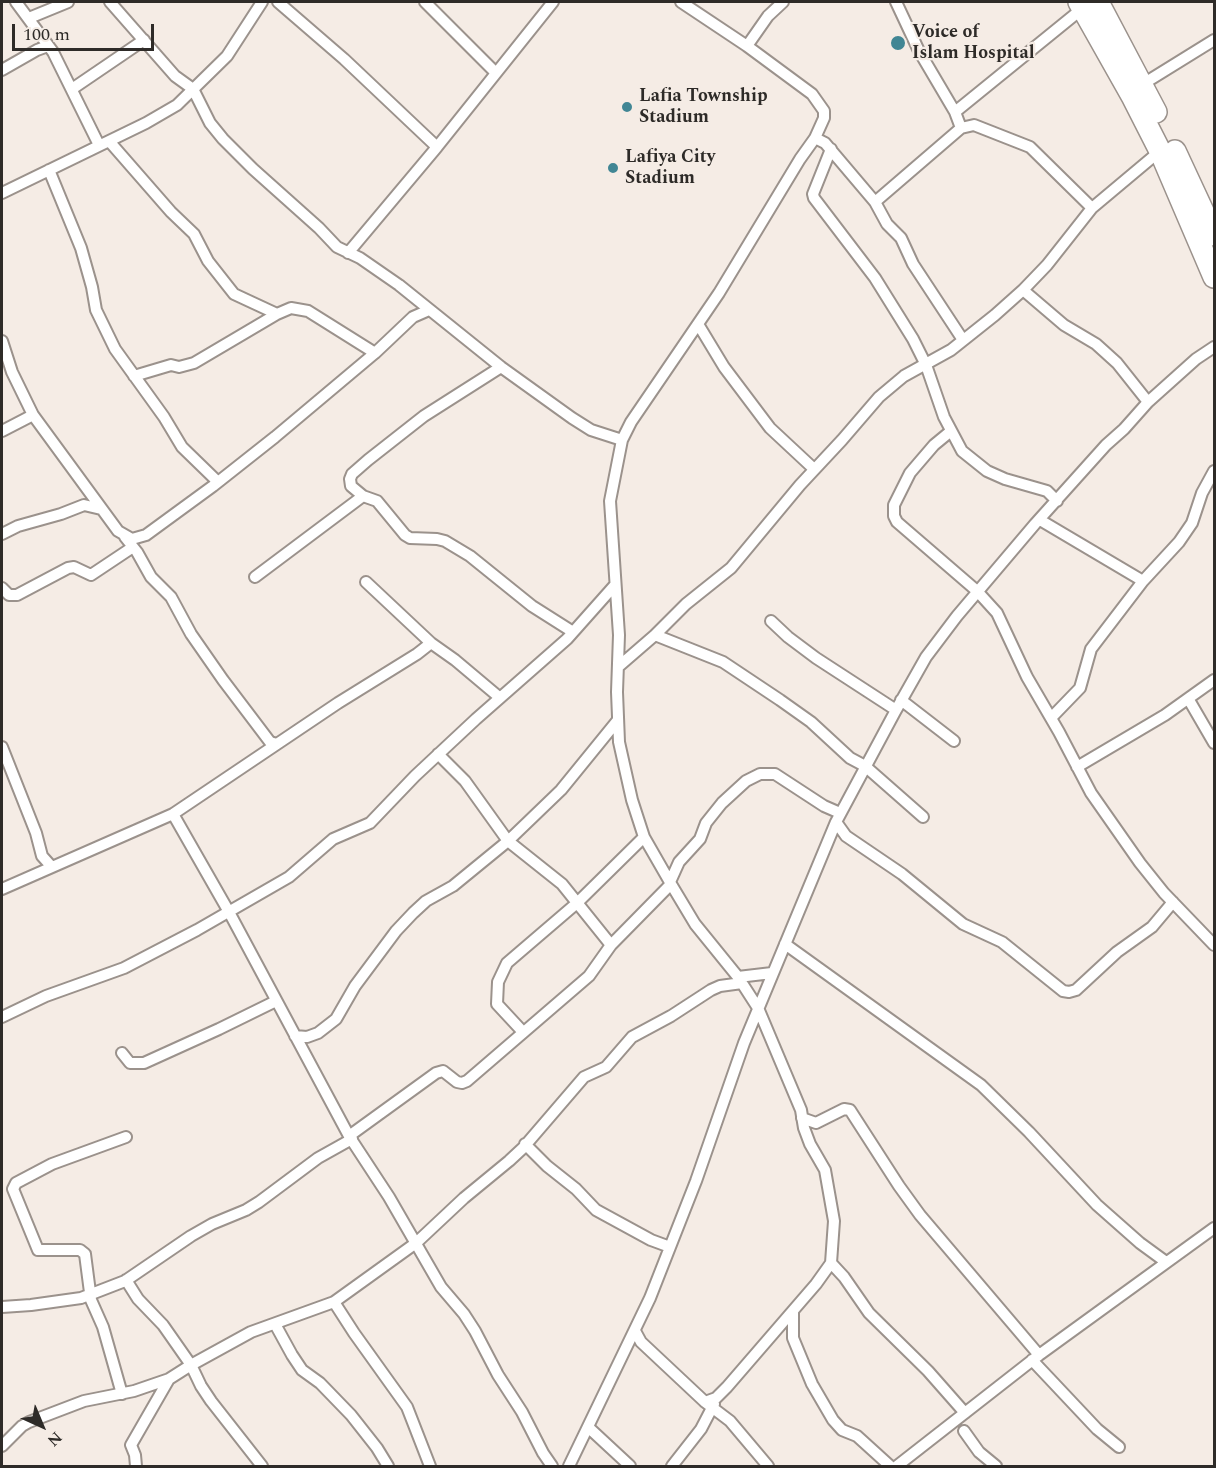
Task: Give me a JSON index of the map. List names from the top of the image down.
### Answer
{
  "places": ["Voice of Islam Hospital", "Lafia Township Stadium", "Lafiya City Stadium"],
  "scale_bar": "100 m",
  "north": "bottom right"
}
